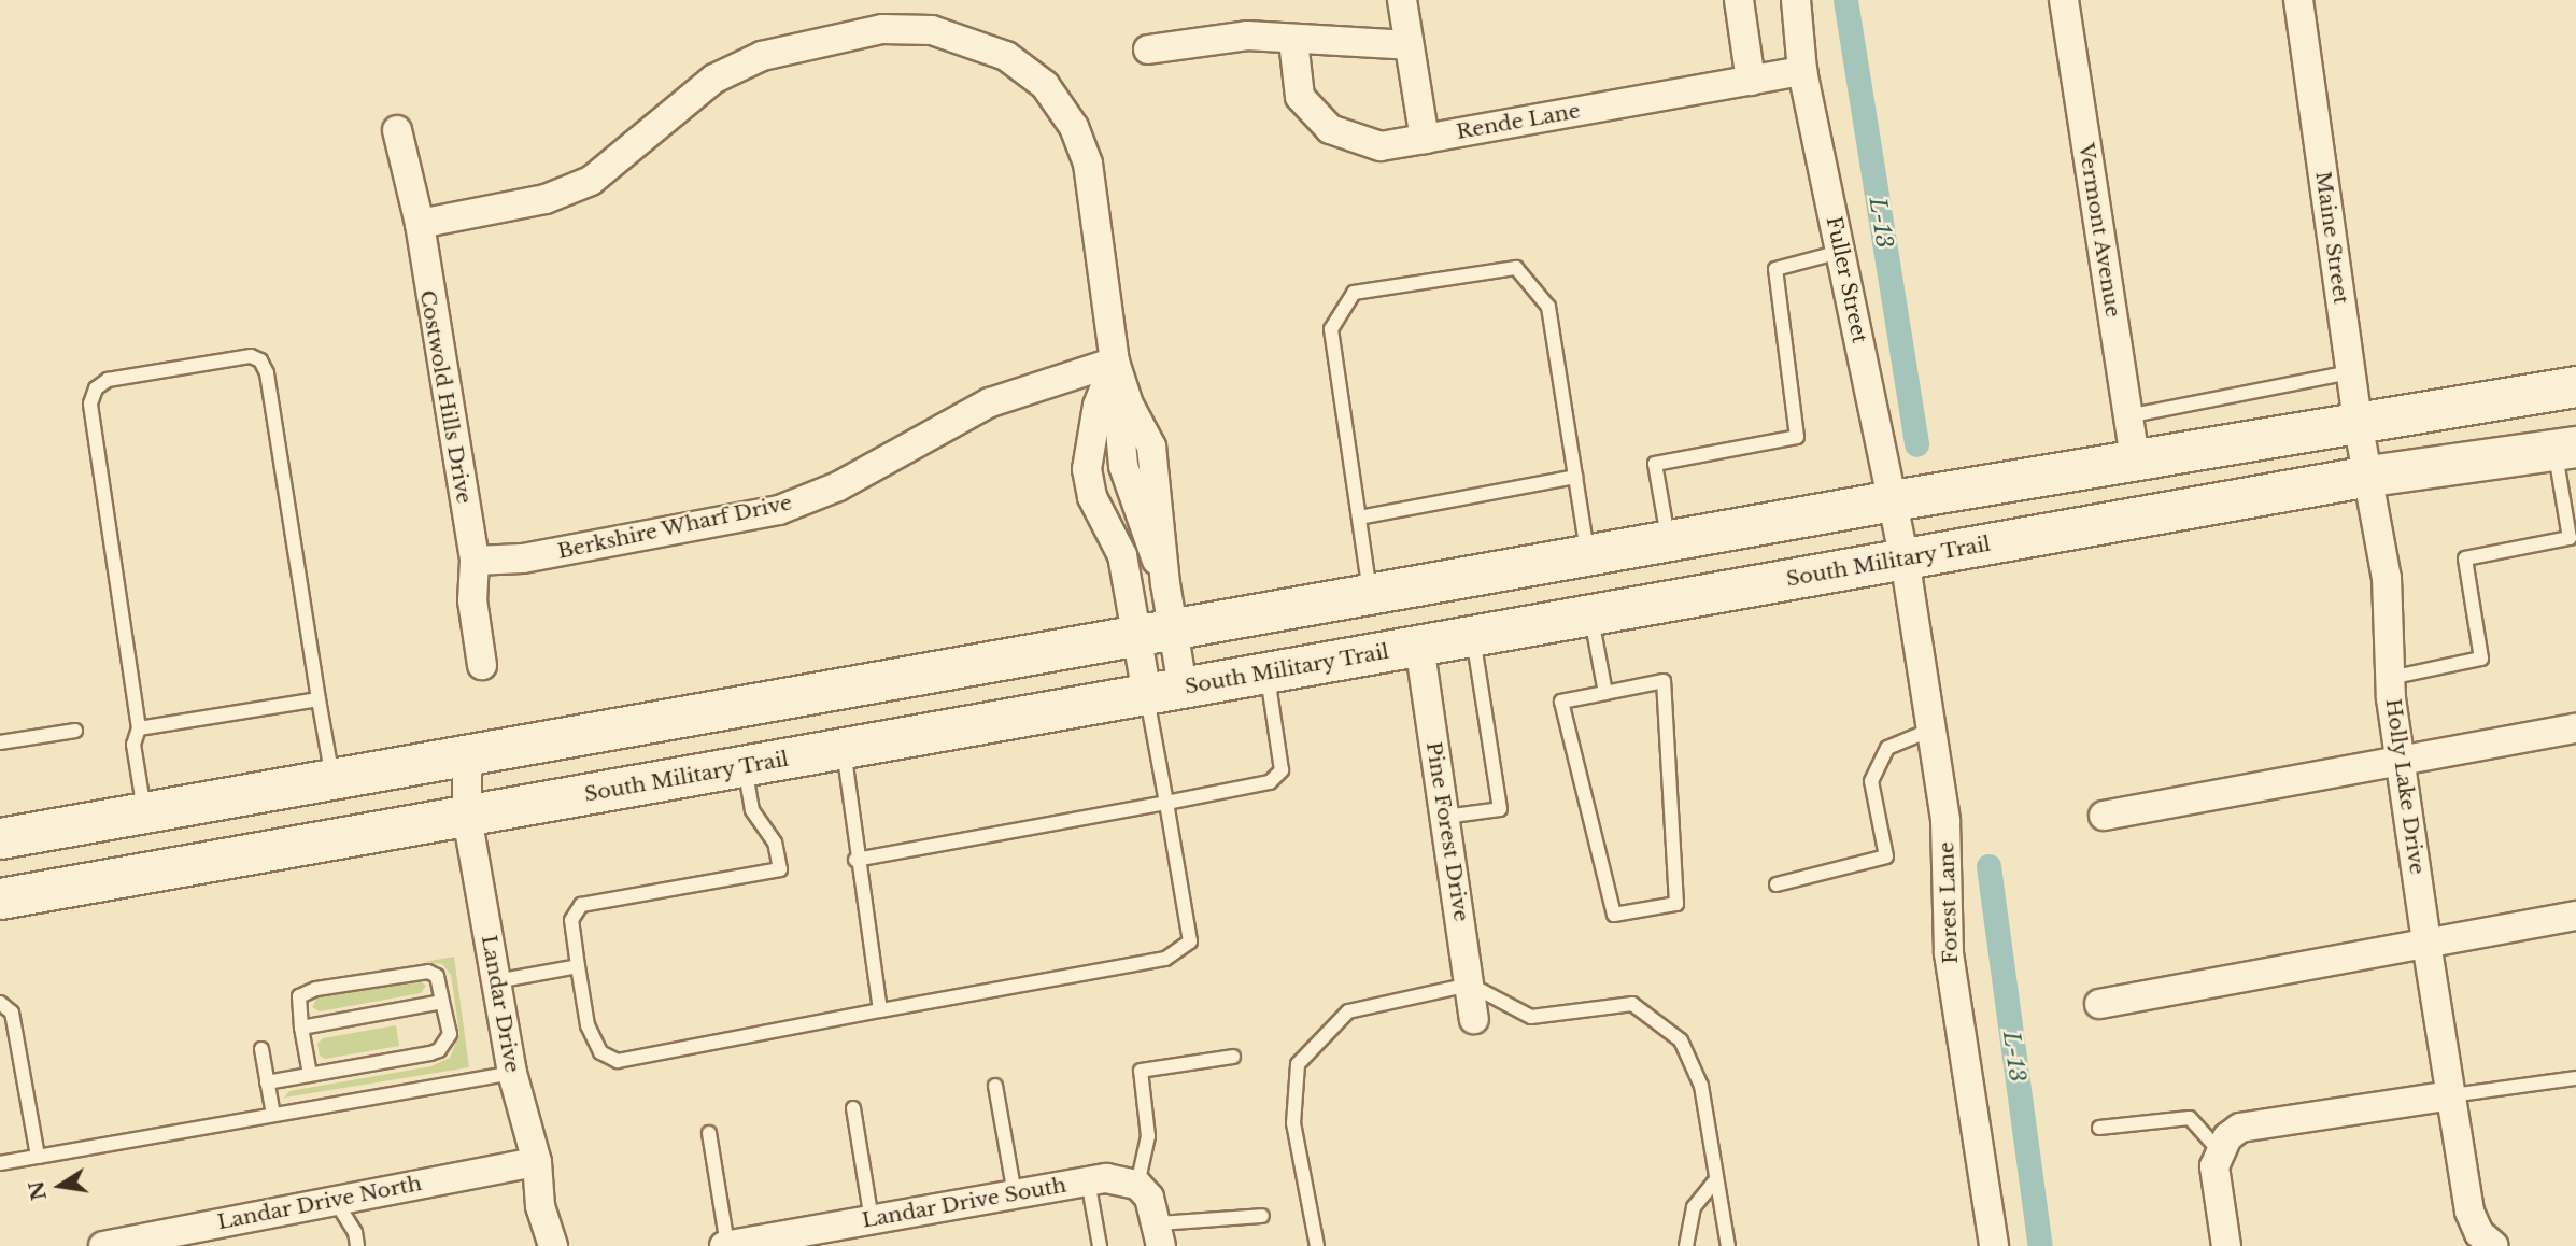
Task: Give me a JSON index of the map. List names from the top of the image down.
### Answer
{
  "streets": {
    "main road": ["South Military Trail"],
    "street": [
      "Rende Lane",
      "Vermont Avenue",
      "Maine Street",
      "Fuller Street",
      "Costwold Hills Drive",
      "Berkshire Wharf Drive",
      "Holly Lake Drive",
      "Pine Forest Drive",
      "Forest Lane",
      "Landar Drive",
      "Landar Drive North",
      "Landar Drive South"
    ]
  },
  "crossings": [
    ["Rende Lane", "Fuller Street"],
    ["Maine Street", "South Military Trail"],
    ["Maine Street", "Holly Lake Drive"],
    ["Fuller Street", "South Military Trail"],
    ["Fuller Street", "Forest Lane"],
    ["Costwold Hills Drive", "Berkshire Wharf Drive"],
    ["South Military Trail", "Holly Lake Drive"],
    ["South Military Trail", "Pine Forest Drive"],
    ["South Military Trail", "Forest Lane"],
    ["South Military Trail", "Landar Drive"],
    ["Landar Drive", "Landar Drive North"]
  ],
  "water": ["L-13"],
  "north": "left"
}
